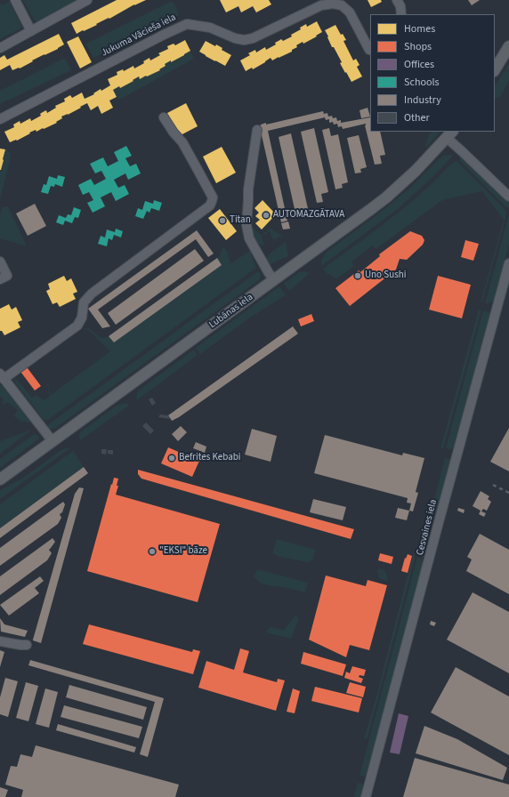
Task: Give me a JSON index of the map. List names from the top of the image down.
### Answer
{
  "streets": {
    "main road": ["Lubānas iela"],
    "street": ["Jukuma Vācieša iela", "Cesvaines iela"]
  },
  "places": [
    "AUTOMAZGĀTAVA",
    "Titan",
    "Uno Sushi",
    "Befrites Kebabi",
    "\"EKSI\" bāze"
  ],
  "legend": [
    "Homes",
    "Shops",
    "Offices",
    "Schools",
    "Industry",
    "Other"
  ]
}
